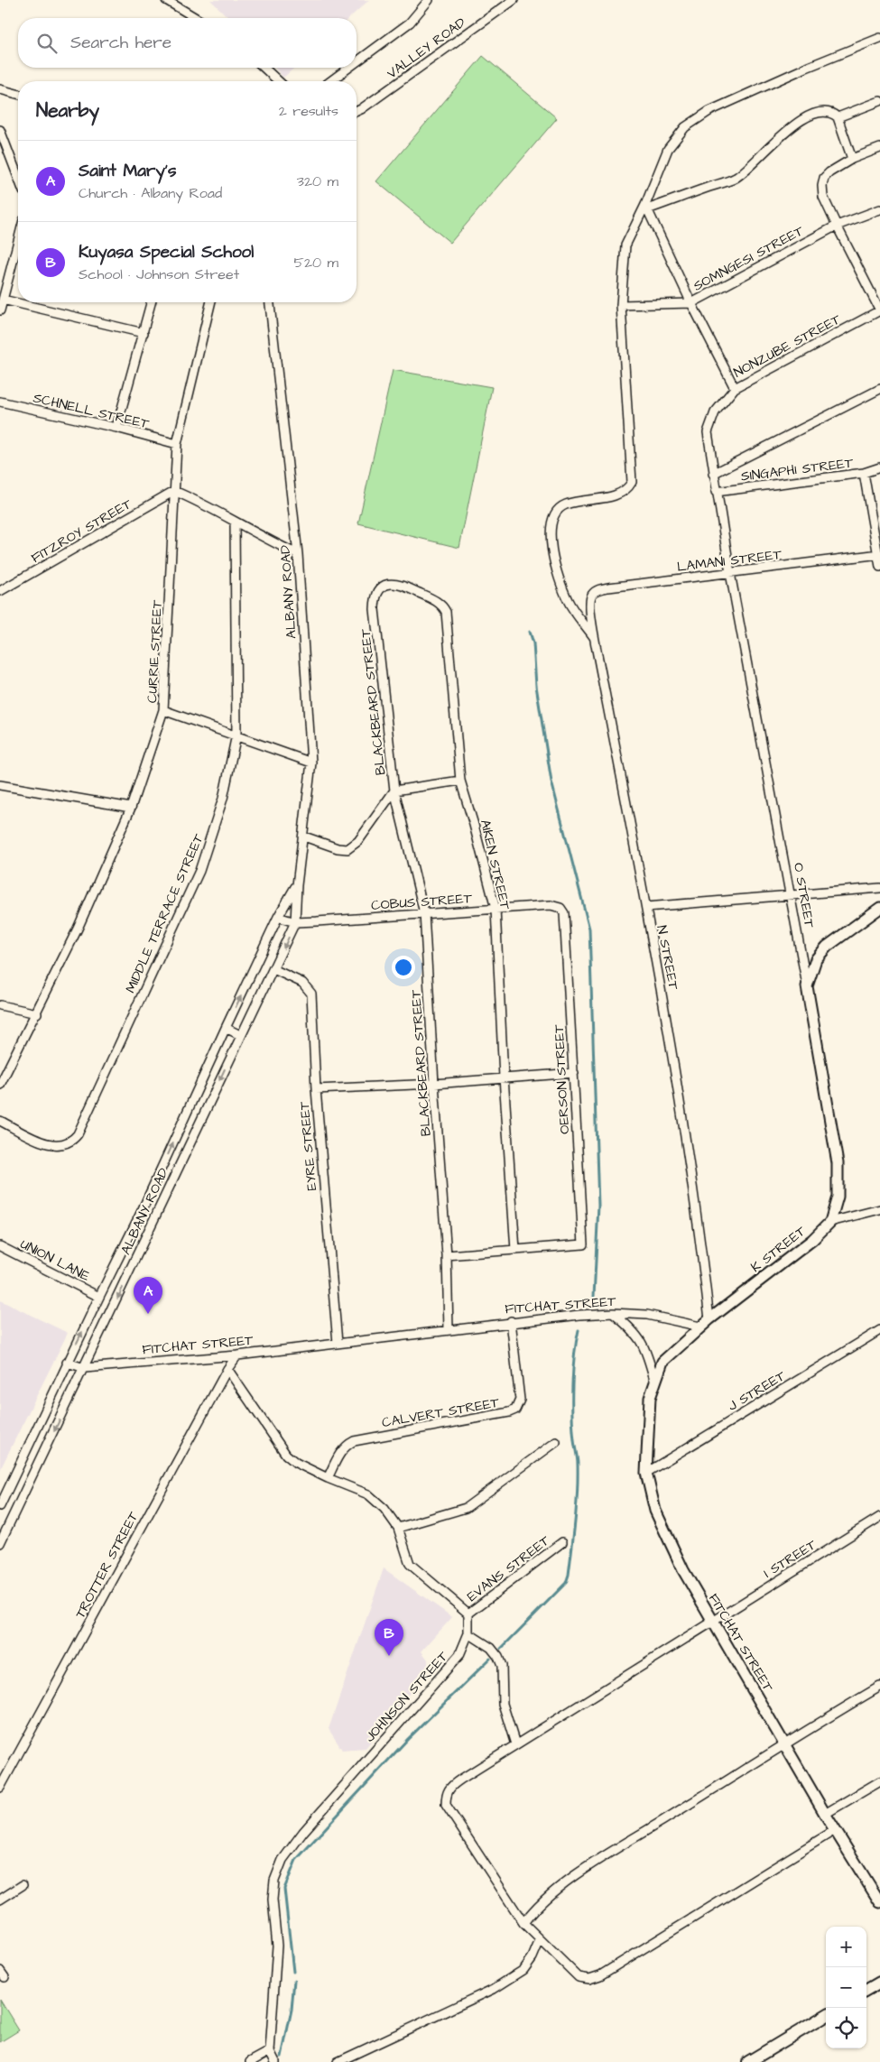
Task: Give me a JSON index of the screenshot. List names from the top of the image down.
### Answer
{
  "streets": {
    "street": [
      "VALLEY ROAD",
      "SOMNGESI STREET",
      "NONZUBE STREET",
      "SCHNELL STREET",
      "SINGAPHI STREET",
      "FITZROY STREET",
      "LAMANI STREET",
      "ALBANY ROAD",
      "CURRIE STREET",
      "BLACKBEARD STREET",
      "AIKEN STREET",
      "O STREET",
      "COBUS STREET",
      "MIDDLE TERRACE STREET",
      "N STREET",
      "OERSON STREET",
      "EYRE STREET",
      "K STREET",
      "UNION LANE",
      "FITCHAT STREET",
      "J STREET",
      "CALVERT STREET",
      "I STREET",
      "TROTTER STREET",
      "EVANS STREET",
      "JOHNSON STREET"
    ]
  },
  "crossings": [
    ["SOMNGESI STREET", "NONZUBE STREET"],
    ["NONZUBE STREET", "SINGAPHI STREET"],
    ["NONZUBE STREET", "LAMANI STREET"],
    ["NONZUBE STREET", "O STREET"],
    ["SCHNELL STREET", "CURRIE STREET"],
    ["FITZROY STREET", "CURRIE STREET"],
    ["LAMANI STREET", "O STREET"],
    ["LAMANI STREET", "N STREET"],
    ["ALBANY ROAD", "COBUS STREET"],
    ["ALBANY ROAD", "EYRE STREET"],
    ["ALBANY ROAD", "UNION LANE"],
    ["ALBANY ROAD", "FITCHAT STREET"],
    ["BLACKBEARD STREET", "AIKEN STREET"],
    ["BLACKBEARD STREET", "COBUS STREET"],
    ["BLACKBEARD STREET", "FITCHAT STREET"],
    ["AIKEN STREET", "COBUS STREET"],
    ["AIKEN STREET", "OERSON STREET"],
    ["O STREET", "K STREET"],
    ["COBUS STREET", "OERSON STREET"],
    ["N STREET", "K STREET"],
    ["EYRE STREET", "FITCHAT STREET"],
    ["K STREET", "FITCHAT STREET"],
    ["FITCHAT STREET", "J STREET"],
    ["FITCHAT STREET", "CALVERT STREET"],
    ["FITCHAT STREET", "I STREET"],
    ["FITCHAT STREET", "TROTTER STREET"],
    ["EVANS STREET", "JOHNSON STREET"]
  ],
  "page": {
    "search": "Search here",
    "heading": ["Nearby", "2 results"],
    "list": [
      {
        "mark": "A",
        "name": "Saint Mary's",
        "note": "Church · Albany Road",
        "value": "320 m"
      },
      {
        "mark": "B",
        "name": "Kuyasa Special School",
        "note": "School · Johnson Street",
        "value": "520 m"
      }
    ],
    "pins": ["A", "B"],
    "map_buttons": ["+", "−"]
  }
}
